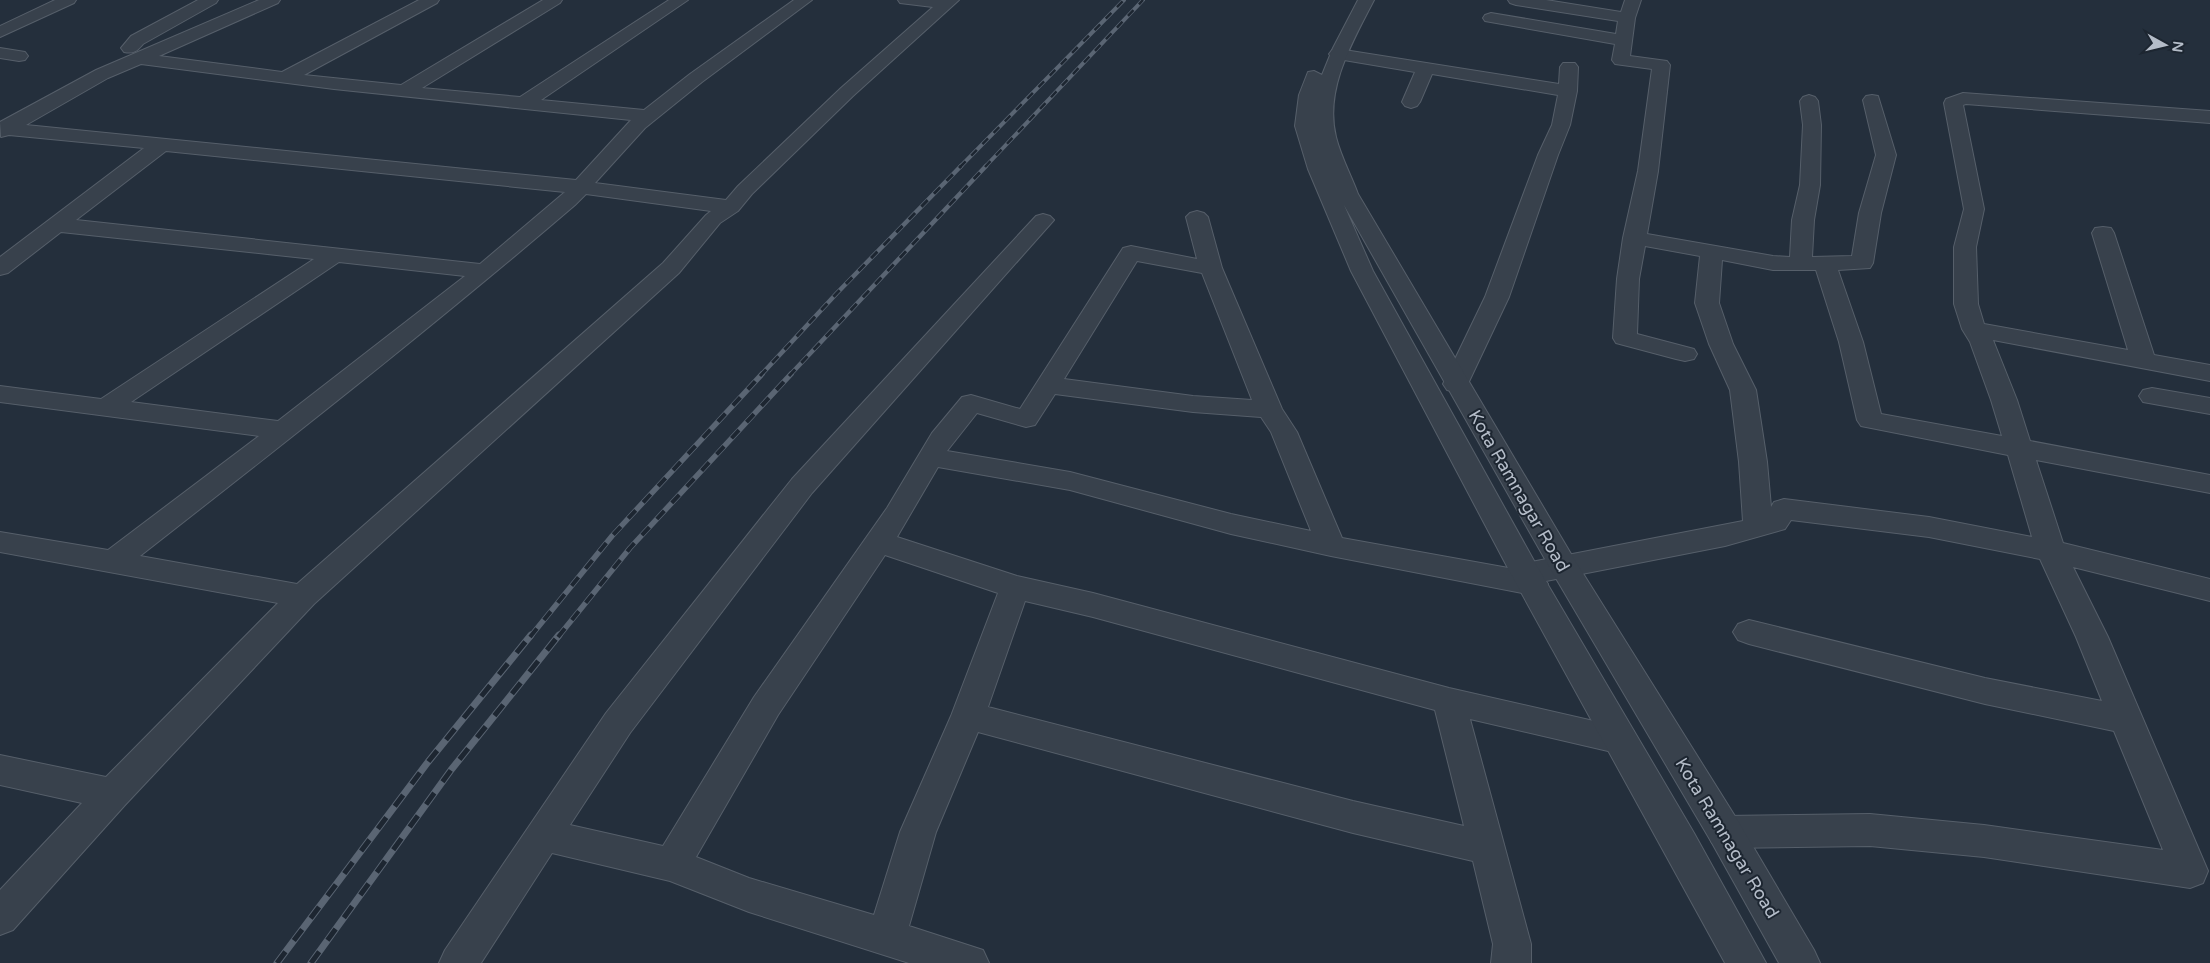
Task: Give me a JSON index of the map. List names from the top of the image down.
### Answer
{
  "streets": {
    "street": ["Kota Ramnagar Road"]
  },
  "north": "right"
}
